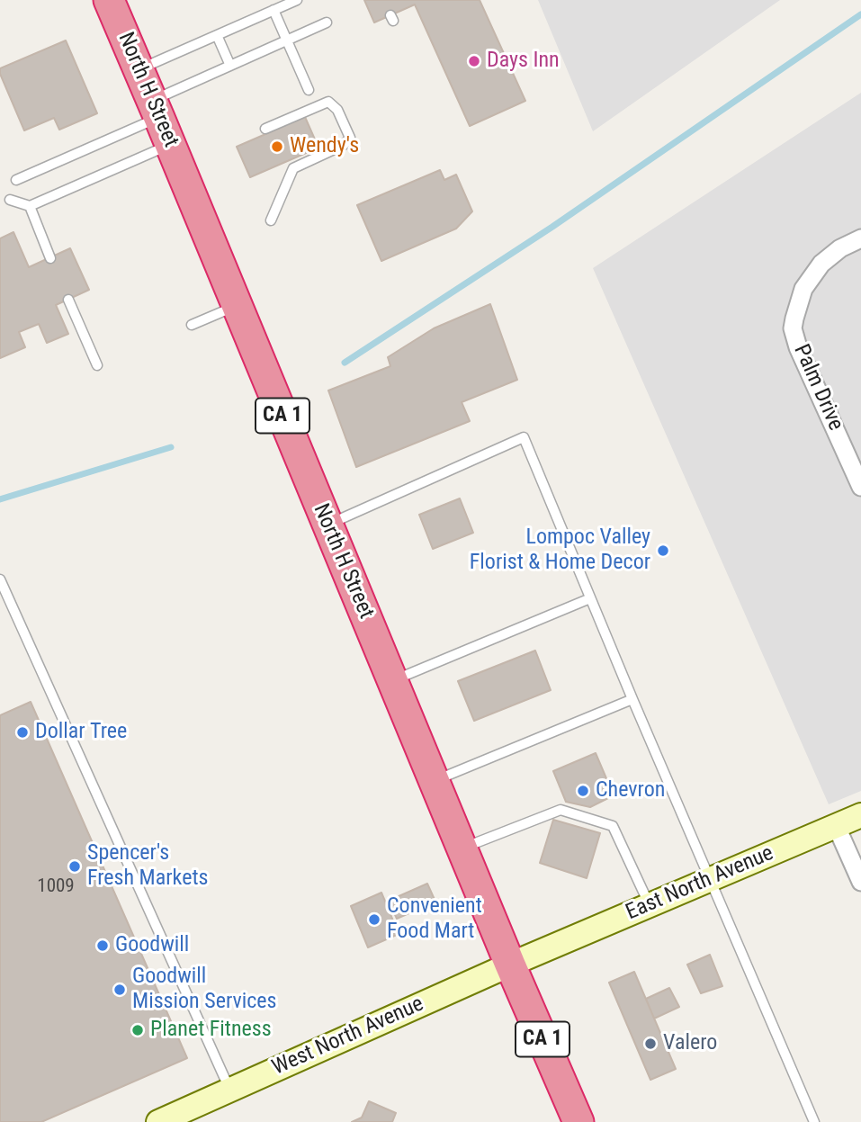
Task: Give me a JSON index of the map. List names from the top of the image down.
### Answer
{
  "streets": {
    "highway": ["North H Street", "CA 1"],
    "street": ["Palm Drive", "East North Avenue", "West North Avenue"]
  },
  "crossings": [
    ["North H Street", "West North Avenue"],
    ["East North Avenue", "West North Avenue"]
  ],
  "places": [
    "Days Inn",
    "Wendy's",
    "Lompoc Valley Florist & Home Decor",
    "Dollar Tree",
    "Chevron",
    "Spencer's Fresh Markets",
    "Convenient Food Mart",
    "Goodwill",
    "Goodwill Mission Services",
    "Planet Fitness",
    "Valero"
  ],
  "house_numbers": ["1009"]
}
